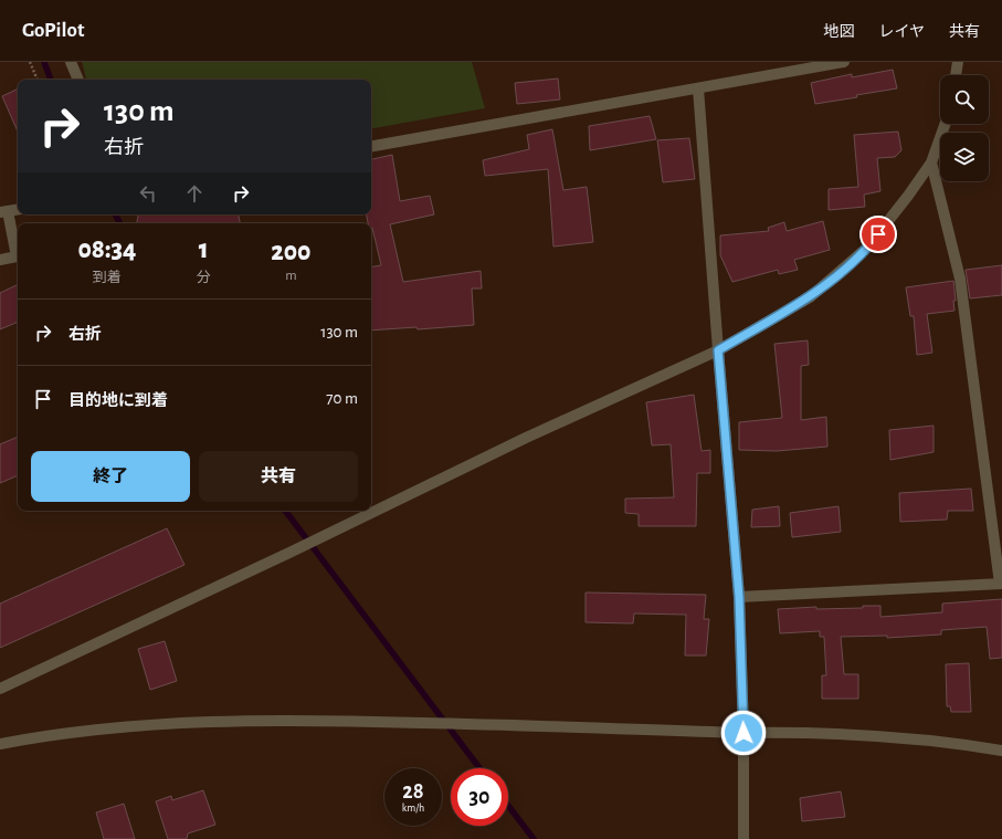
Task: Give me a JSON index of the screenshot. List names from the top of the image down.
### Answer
{
  "page": {
    "header": "GoPilot",
    "nav": ["地図", "レイヤ", "共有"],
    "turn": ["130 m", "右折"],
    "eta": [
      "08:34",
      "到着",
      "1",
      "分",
      "200",
      "m"
    ],
    "list": [
      {
        "name": "右折",
        "value": "130 m"
      },
      {
        "name": "目的地に到着",
        "value": "70 m"
      }
    ],
    "buttons": ["終了", "共有"],
    "speed": "28 km/h",
    "limit": "30"
  }
}
